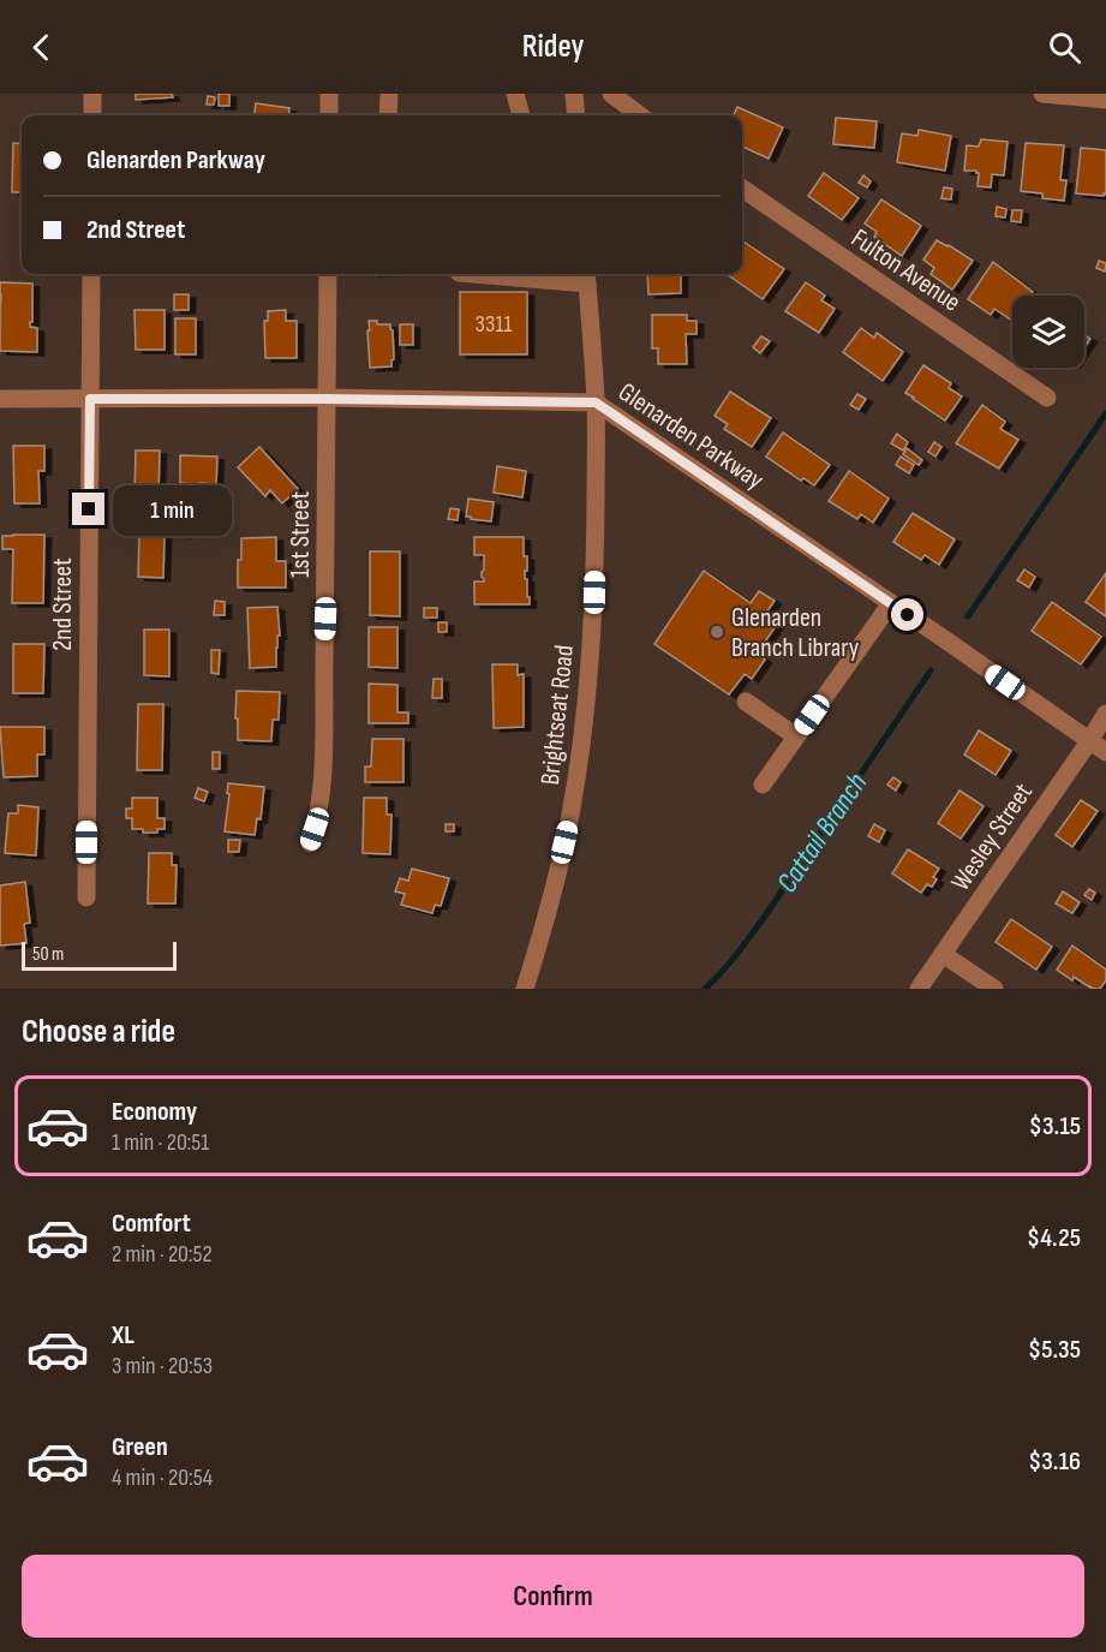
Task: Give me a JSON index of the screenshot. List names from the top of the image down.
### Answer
{
  "streets": {
    "street": [
      "Fulton Avenue",
      "Glenarden Parkway",
      "1st Street",
      "2nd Street",
      "Brightseat Road",
      "Wesley Street"
    ]
  },
  "crossings": [
    ["Glenarden Parkway", "1st Street"],
    ["Glenarden Parkway", "2nd Street"],
    ["Glenarden Parkway", "Brightseat Road"],
    ["Glenarden Parkway", "Wesley Street"]
  ],
  "water": ["Cattail Branch"],
  "places": ["Glenarden Branch Library"],
  "house_numbers": ["3311"],
  "scale_bar": "50 m",
  "page": {
    "header": "Ridey",
    "banner": ["Glenarden Parkway", "2nd Street"],
    "bubble": "1 min",
    "scale": "50 m",
    "heading": "Choose a ride",
    "list": [
      {
        "name": "Economy",
        "note": "1 min · 20:51",
        "value": "$3.15"
      },
      {
        "name": "Comfort",
        "note": "2 min · 20:52",
        "value": "$4.25"
      },
      {
        "name": "XL",
        "note": "3 min · 20:53",
        "value": "$5.35"
      },
      {
        "name": "Green",
        "note": "4 min · 20:54",
        "value": "$3.16"
      }
    ],
    "buttons": "Confirm"
  }
}
